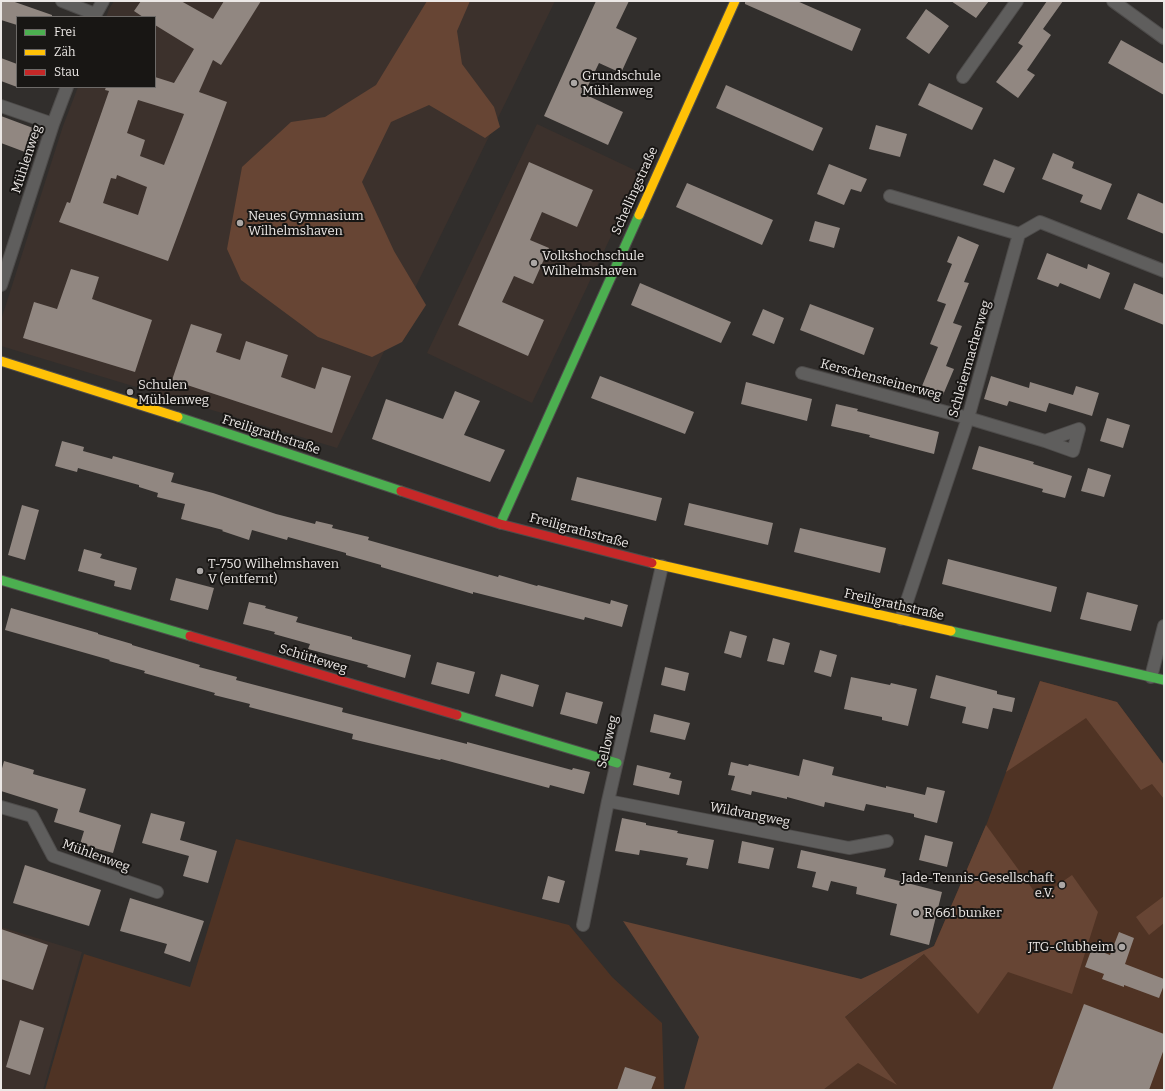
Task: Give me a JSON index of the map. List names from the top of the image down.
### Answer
{
  "streets": {
    "street": [
      "Mühlenweg",
      "Schellingstraße",
      "Schleiermacherweg",
      "Kerschensteinerweg",
      "Freiligrathstraße",
      "Schütteweg",
      "Selloweg",
      "Wildvangweg"
    ]
  },
  "crossings": [
    ["Schellingstraße", "Freiligrathstraße"],
    ["Schleiermacherweg", "Kerschensteinerweg"],
    ["Schleiermacherweg", "Freiligrathstraße"],
    ["Freiligrathstraße", "Selloweg"],
    ["Schütteweg", "Selloweg"],
    ["Selloweg", "Wildvangweg"]
  ],
  "places": [
    "Grundschule Mühlenweg",
    "Neues Gymnasium Wilhelmshaven",
    "Volkshochschule Wilhelmshaven",
    "Schulen Mühlenweg",
    "T-750 Wilhelmshaven V (entfernt)",
    "Jade-Tennis-Gesellschaft e.V.",
    "R 661 bunker",
    "JTG-Clubheim"
  ],
  "legend": ["Frei", "Zäh", "Stau"]
}
